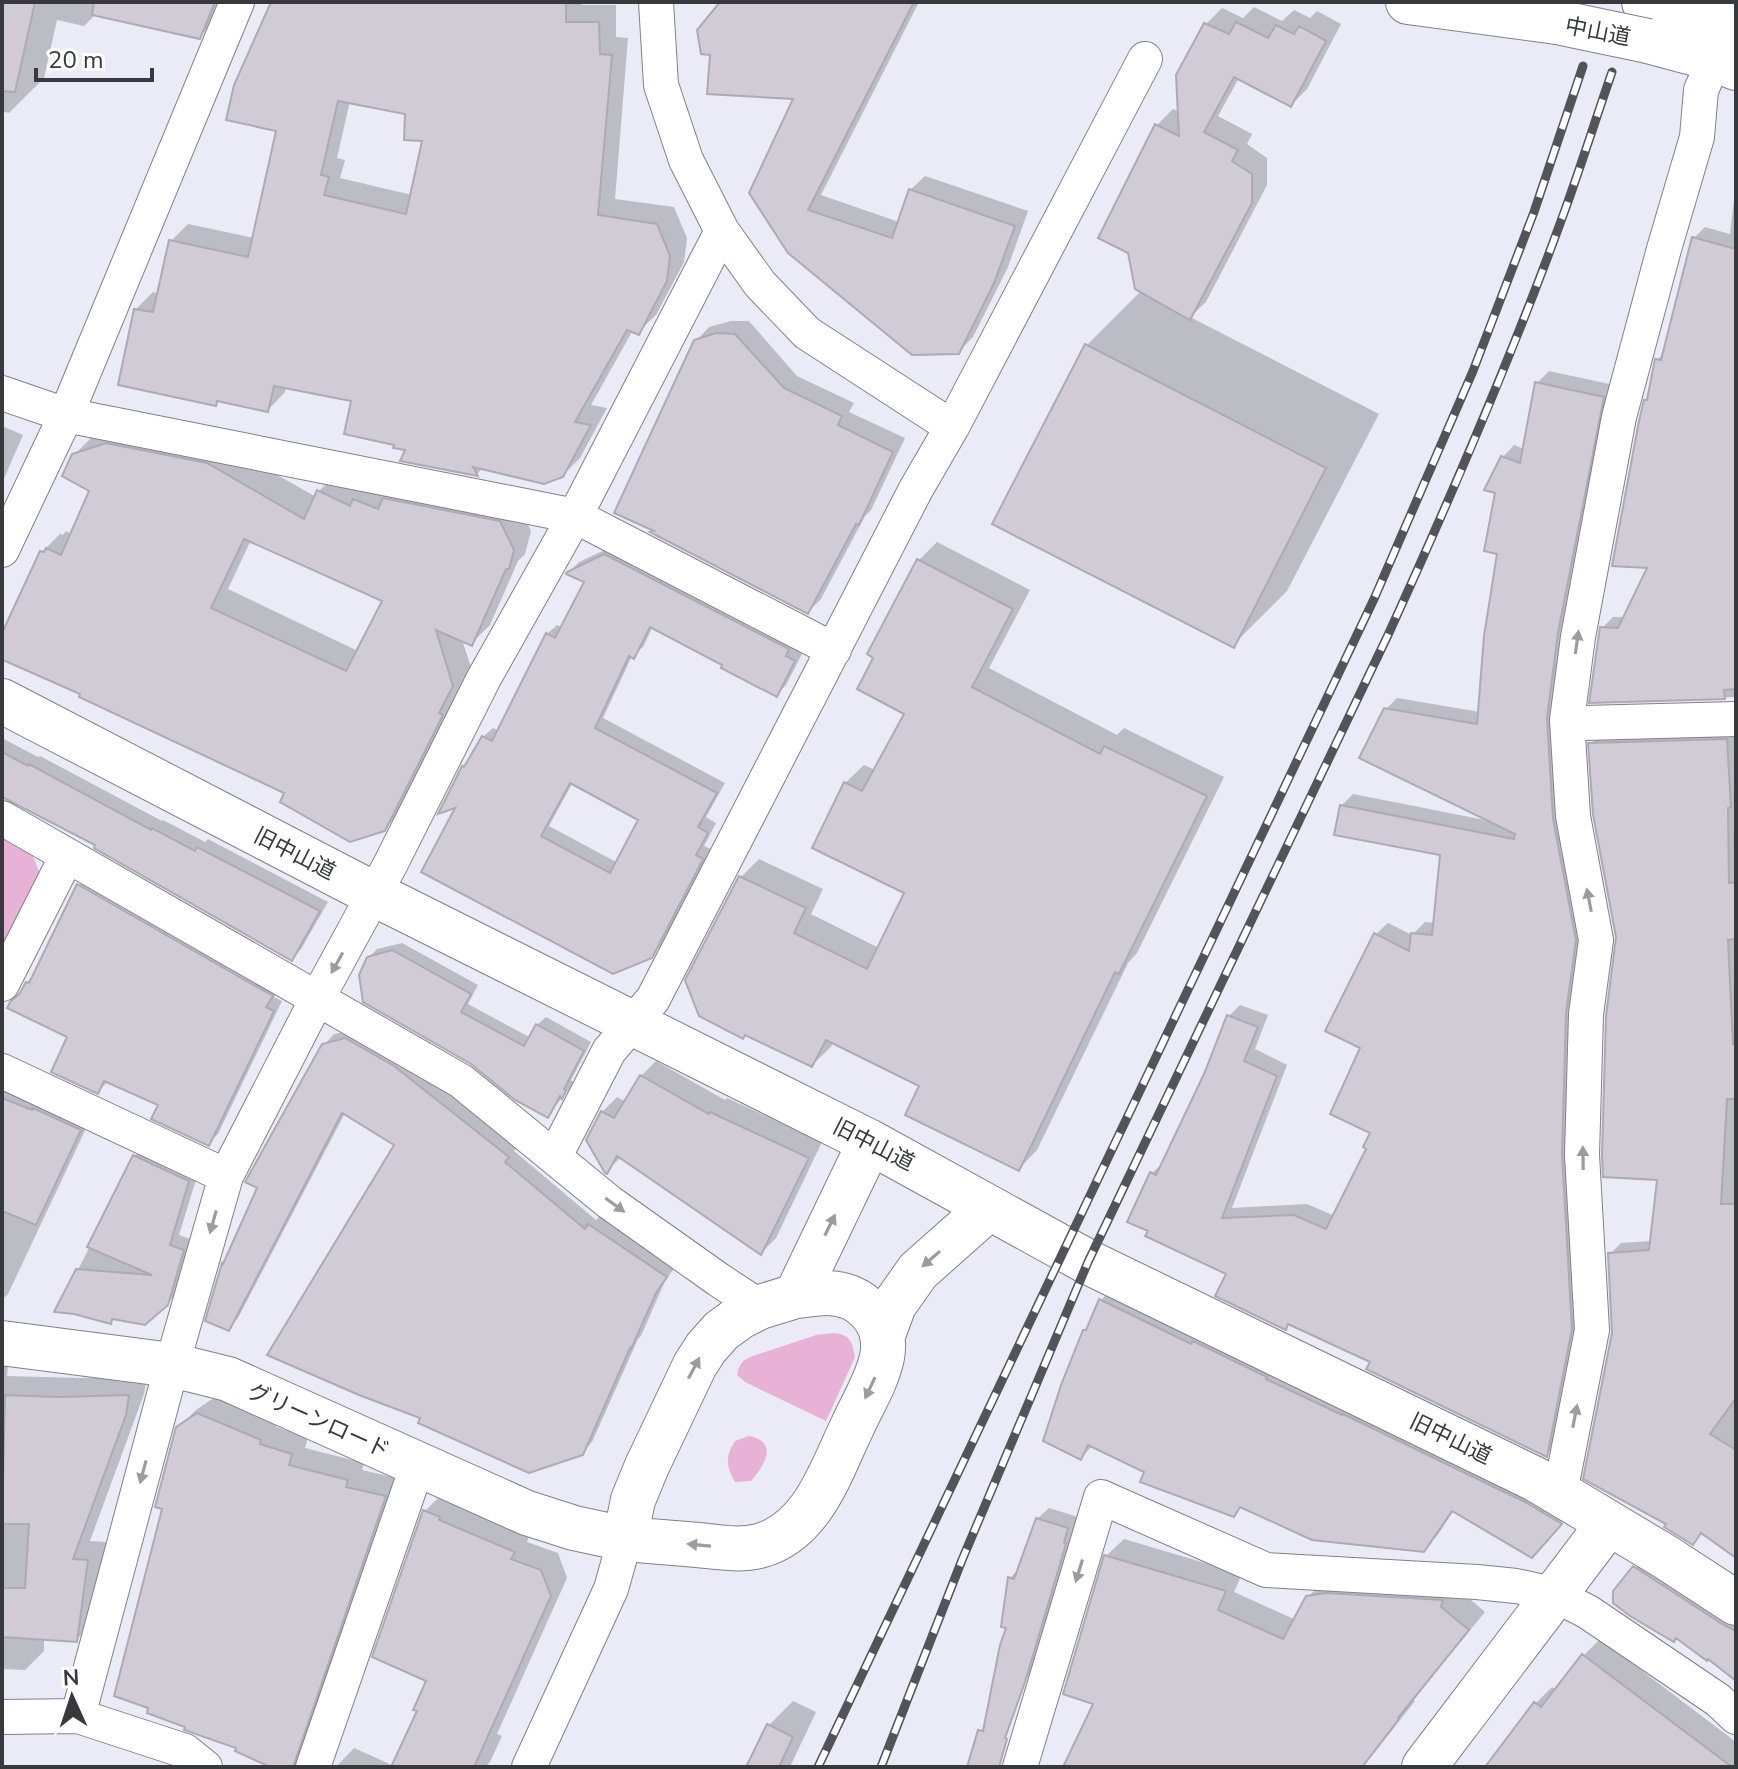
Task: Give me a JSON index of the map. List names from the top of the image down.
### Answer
{
  "streets": {
    "main road": ["中山道", "旧中山道", "グリーンロード"]
  },
  "crossings": [
    ["旧中山道", "グリーンロード"]
  ],
  "scale_bar": "20 m",
  "north": "top"
}
